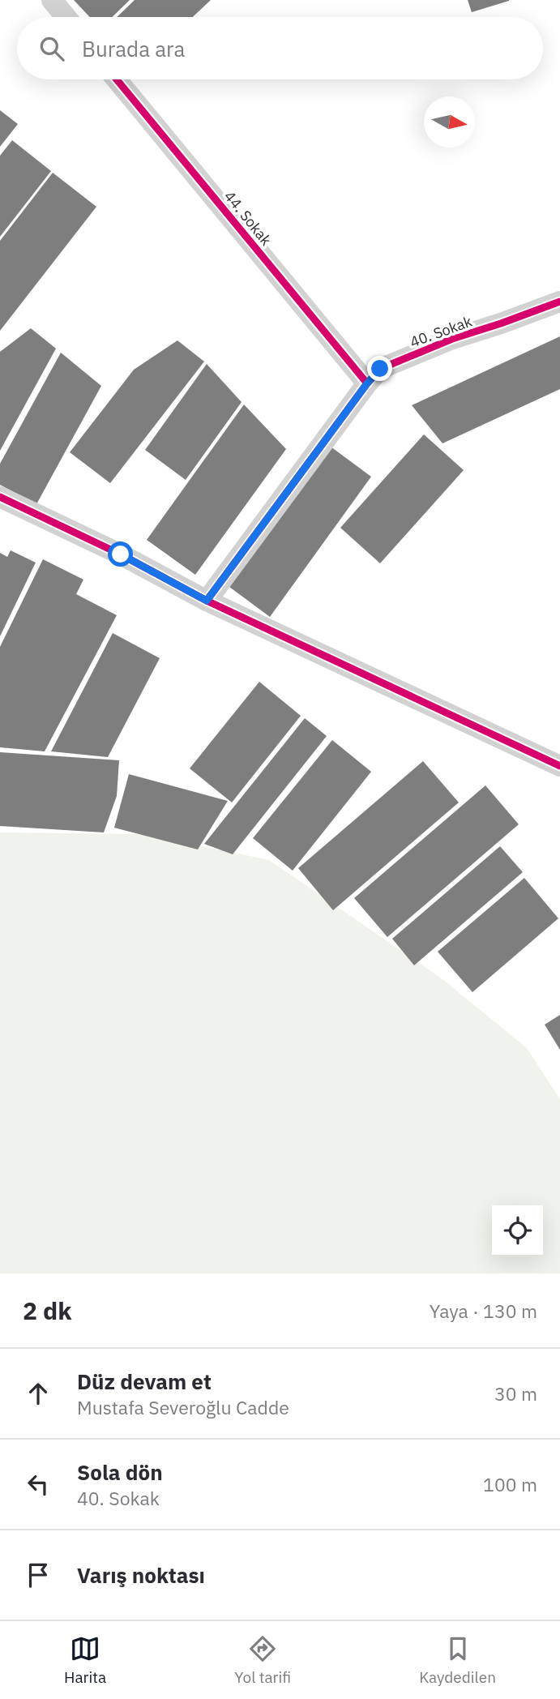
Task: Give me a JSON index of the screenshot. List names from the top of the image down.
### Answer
{
  "streets": {
    "street": ["44. Sokak", "40. Sokak"]
  },
  "crossings": [
    ["44. Sokak", "40. Sokak"]
  ],
  "north": "right",
  "page": {
    "search": "Burada ara",
    "heading": ["2 dk", "Yaya · 130 m"],
    "list": [
      ["Düz devam et", "Mustafa Severoğlu Cadde", "30 m"],
      ["Sola dön", "40. Sokak", "100 m"],
      "Varış noktası"
    ],
    "nav": ["Harita", "Yol tarifi", "Kaydedilen"]
  }
}
